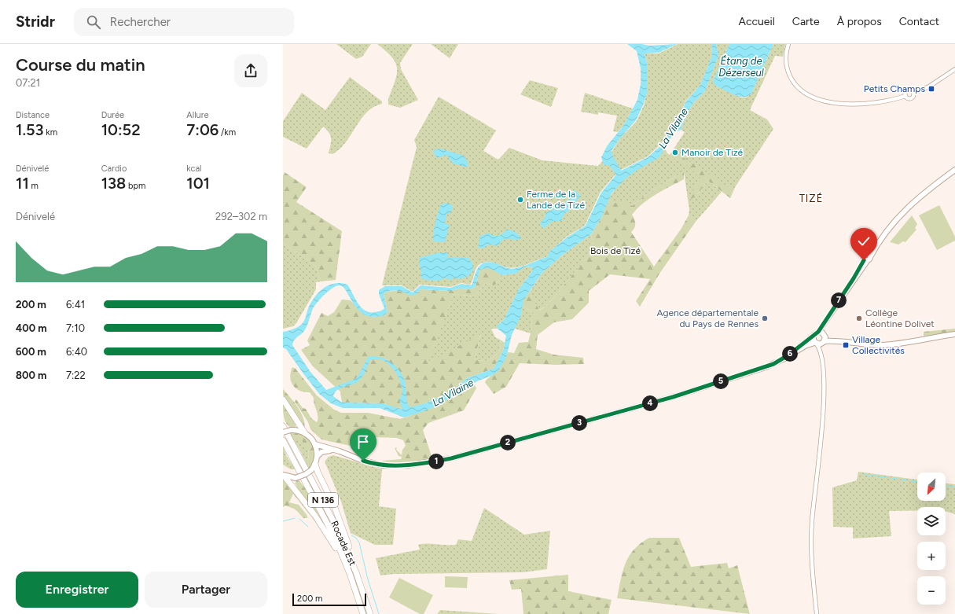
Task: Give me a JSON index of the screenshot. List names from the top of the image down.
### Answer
{
  "streets": {
    "highway": ["N 136", "Rocade Est"]
  },
  "districts": ["TIZÉ"],
  "water": ["Étang de Dézerseul", "La Vilaine"],
  "parks": ["Bois de Tizé"],
  "places": {
    "transit": ["Petits Champs", "Village Collectivités"],
    "other": [
      "Manoir de Tizé",
      "Ferme de la Lande de Tizé",
      "Agence départementale du Pays de Rennes",
      "Collège Léontine Dolivet"
    ]
  },
  "scale_bar": "200 m",
  "north": "bottom left",
  "page": {
    "header": "Stridr",
    "search": "Rechercher",
    "nav": [
      "Accueil",
      "Carte",
      "À propos",
      "Contact"
    ],
    "heading": ["Course du matin", "07:21"],
    "stats": [
      ["Distance", "1.53 km"],
      ["Durée", "10:52"],
      ["Allure", "7:06 /km"],
      ["Dénivelé", "11 m"],
      ["Cardio", "138 bpm"],
      ["kcal", "101"]
    ],
    "chart": ["Dénivelé", "292–302 m"],
    "list": [
      {
        "name": "200 m",
        "note": "6:41"
      },
      {
        "name": "400 m",
        "note": "7:10"
      },
      {
        "name": "600 m",
        "note": "6:40"
      },
      {
        "name": "800 m",
        "note": "7:22"
      }
    ],
    "pins": [
      "7",
      "6",
      "5",
      "4",
      "3",
      "2",
      "1"
    ],
    "map_buttons": ["+", "−"],
    "buttons": ["Enregistrer", "Partager"],
    "scale": "200 m"
  }
}
